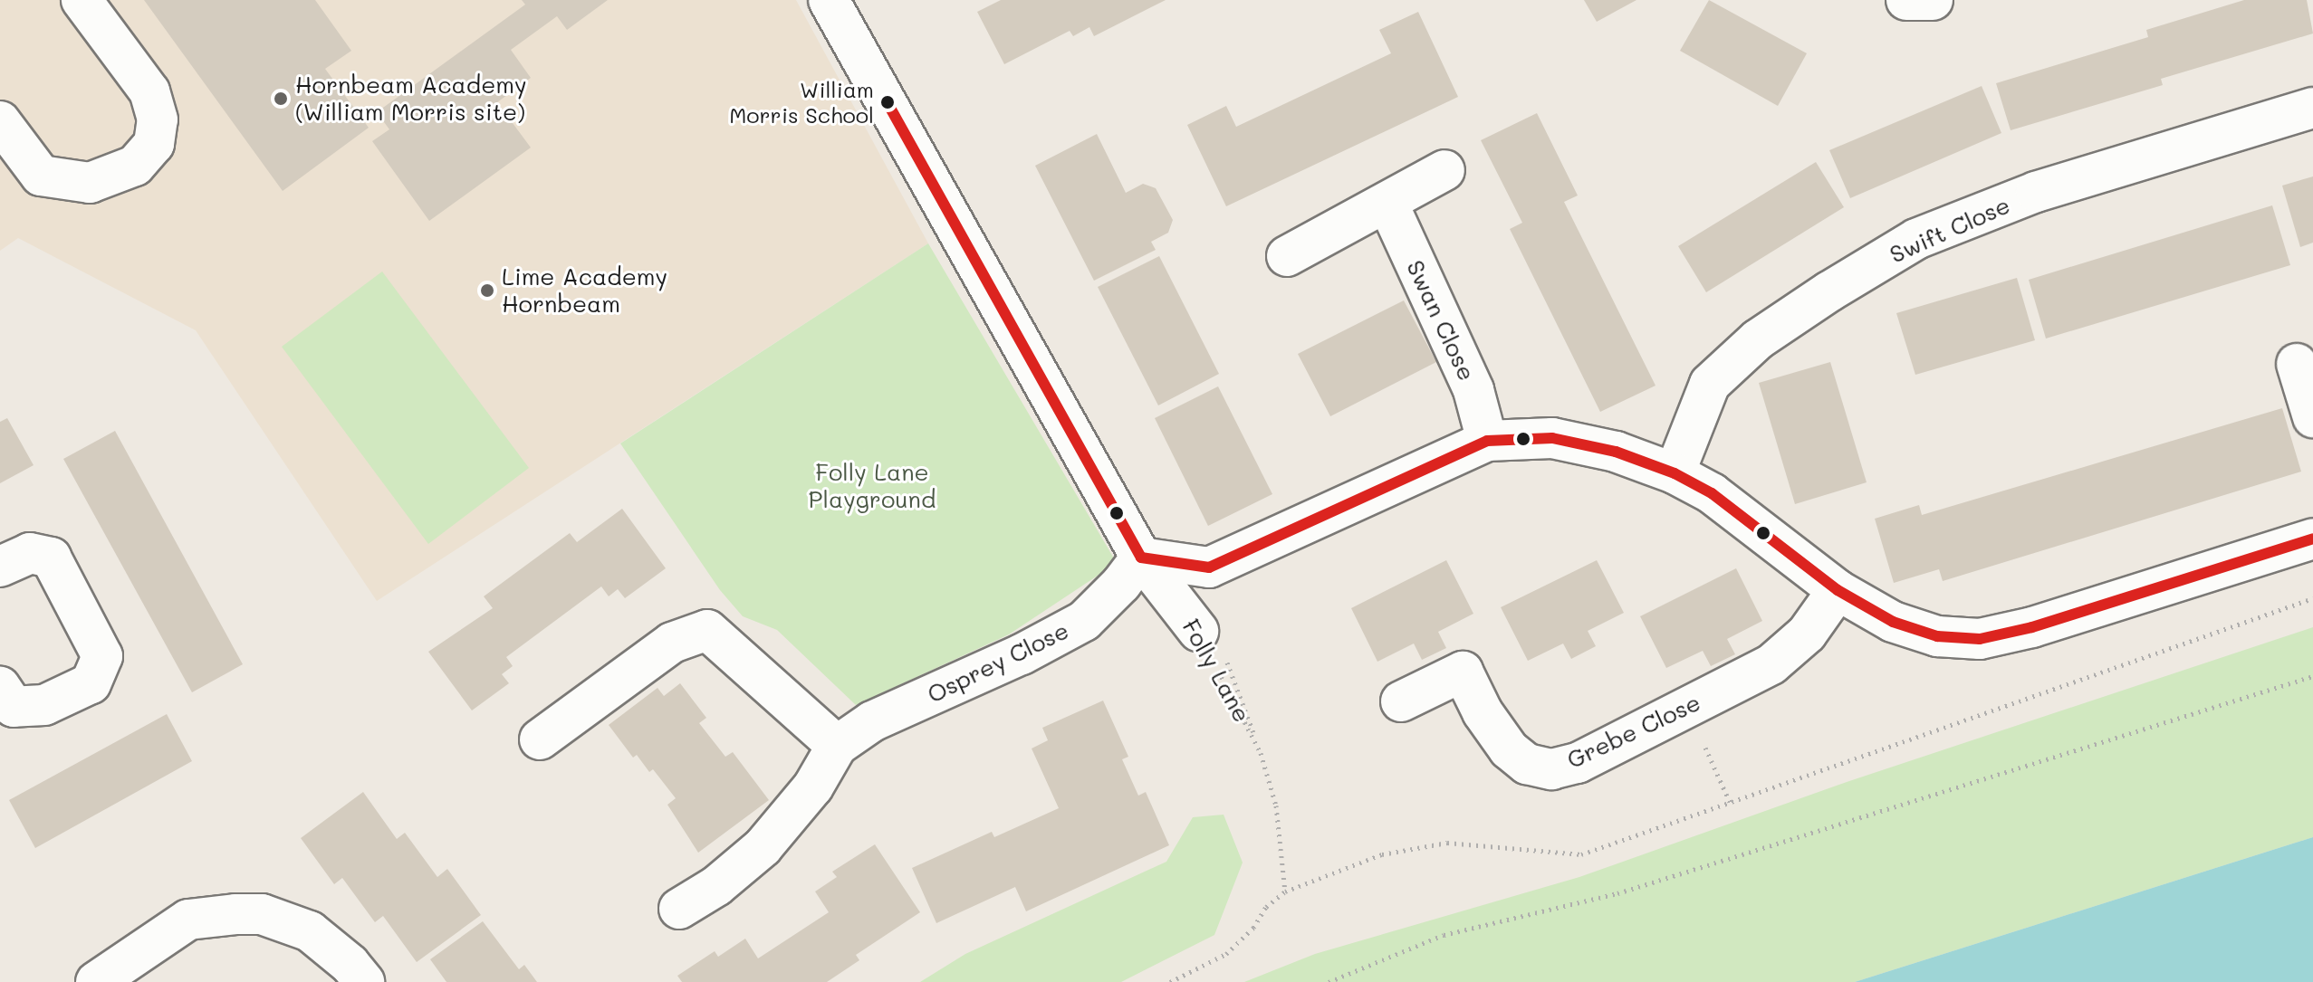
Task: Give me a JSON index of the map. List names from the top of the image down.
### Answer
{
  "streets": {
    "street": [
      "Swift Close",
      "Swan Close",
      "Osprey Close",
      "Folly Lane",
      "Grebe Close"
    ]
  },
  "crossings": [
    ["Osprey Close", "Folly Lane"]
  ],
  "parks": ["Folly Lane Playground"],
  "places": ["Hornbeam Academy (William Morris site)", "William Morris School", "Lime Academy Hornbeam"]
}
